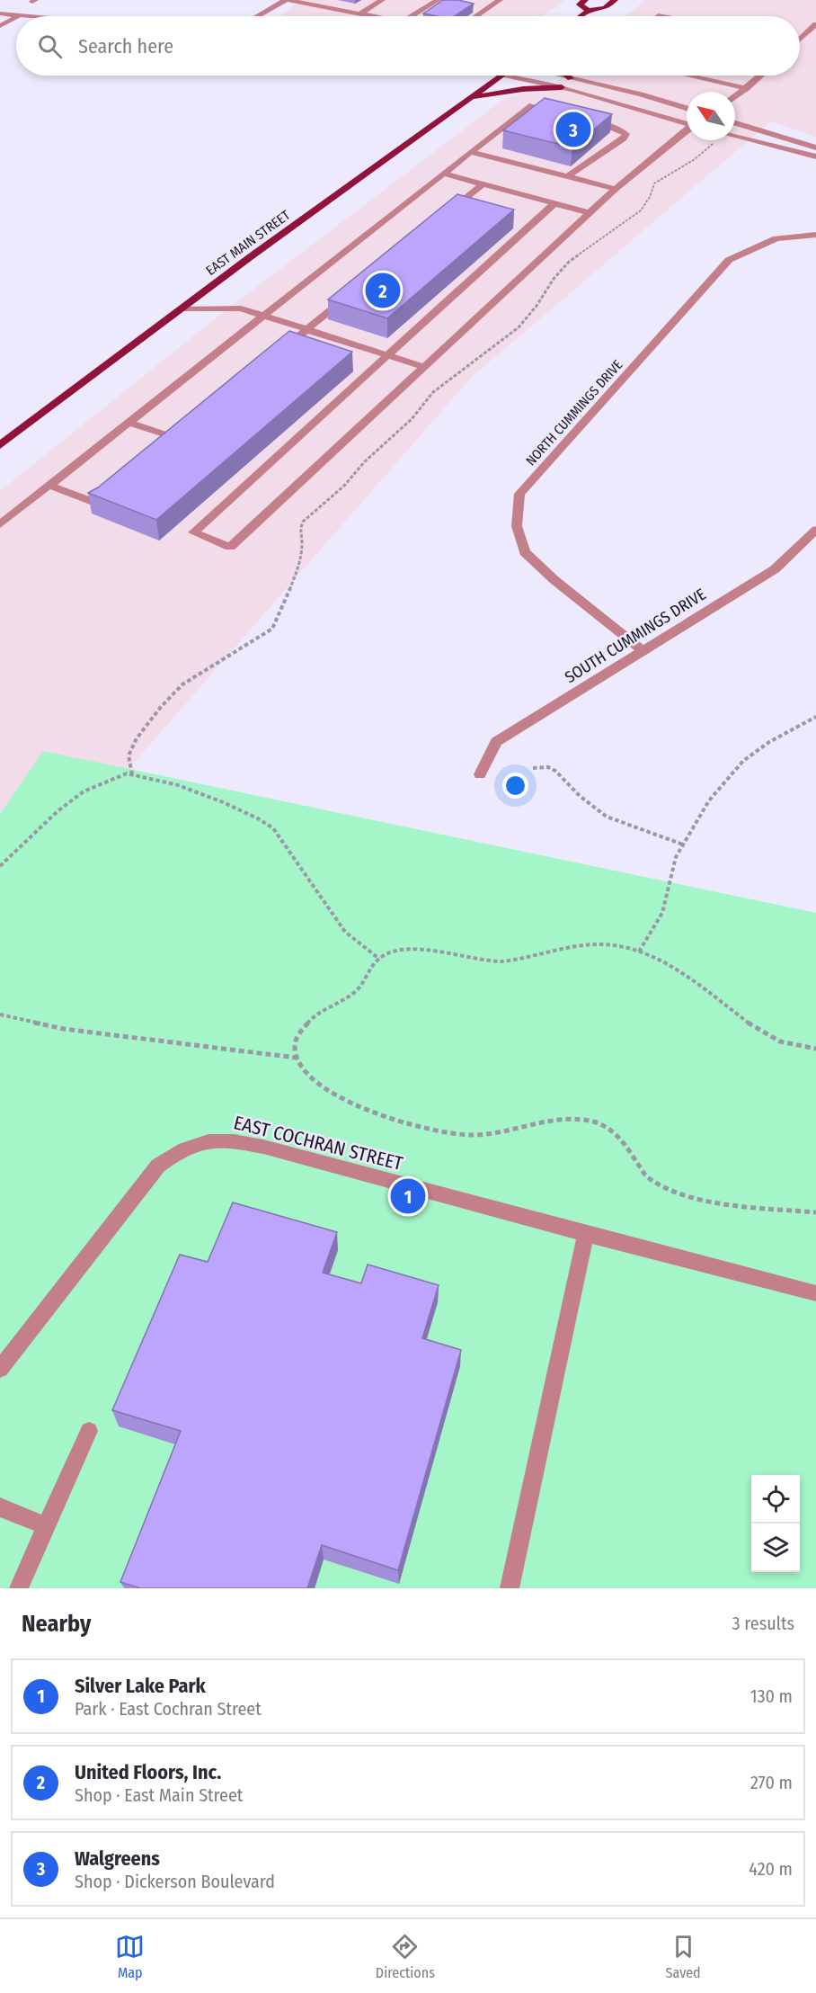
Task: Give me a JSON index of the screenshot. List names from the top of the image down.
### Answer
{
  "streets": {
    "main road": ["EAST MAIN STREET"],
    "street": ["NORTH CUMMINGS DRIVE", "SOUTH CUMMINGS DRIVE", "EAST COCHRAN STREET"]
  },
  "crossings": [
    ["NORTH CUMMINGS DRIVE", "SOUTH CUMMINGS DRIVE"]
  ],
  "north": "top left",
  "page": {
    "search": "Search here",
    "pins": ["3", "2", "1"],
    "heading": ["Nearby", "3 results"],
    "list": [
      {
        "mark": "1",
        "name": "Silver Lake Park",
        "note": "Park · East Cochran Street",
        "value": "130 m"
      },
      {
        "mark": "2",
        "name": "United Floors, Inc.",
        "note": "Shop · East Main Street",
        "value": "270 m"
      },
      {
        "mark": "3",
        "name": "Walgreens",
        "note": "Shop · Dickerson Boulevard",
        "value": "420 m"
      }
    ],
    "nav": ["Map", "Directions", "Saved"]
  }
}
